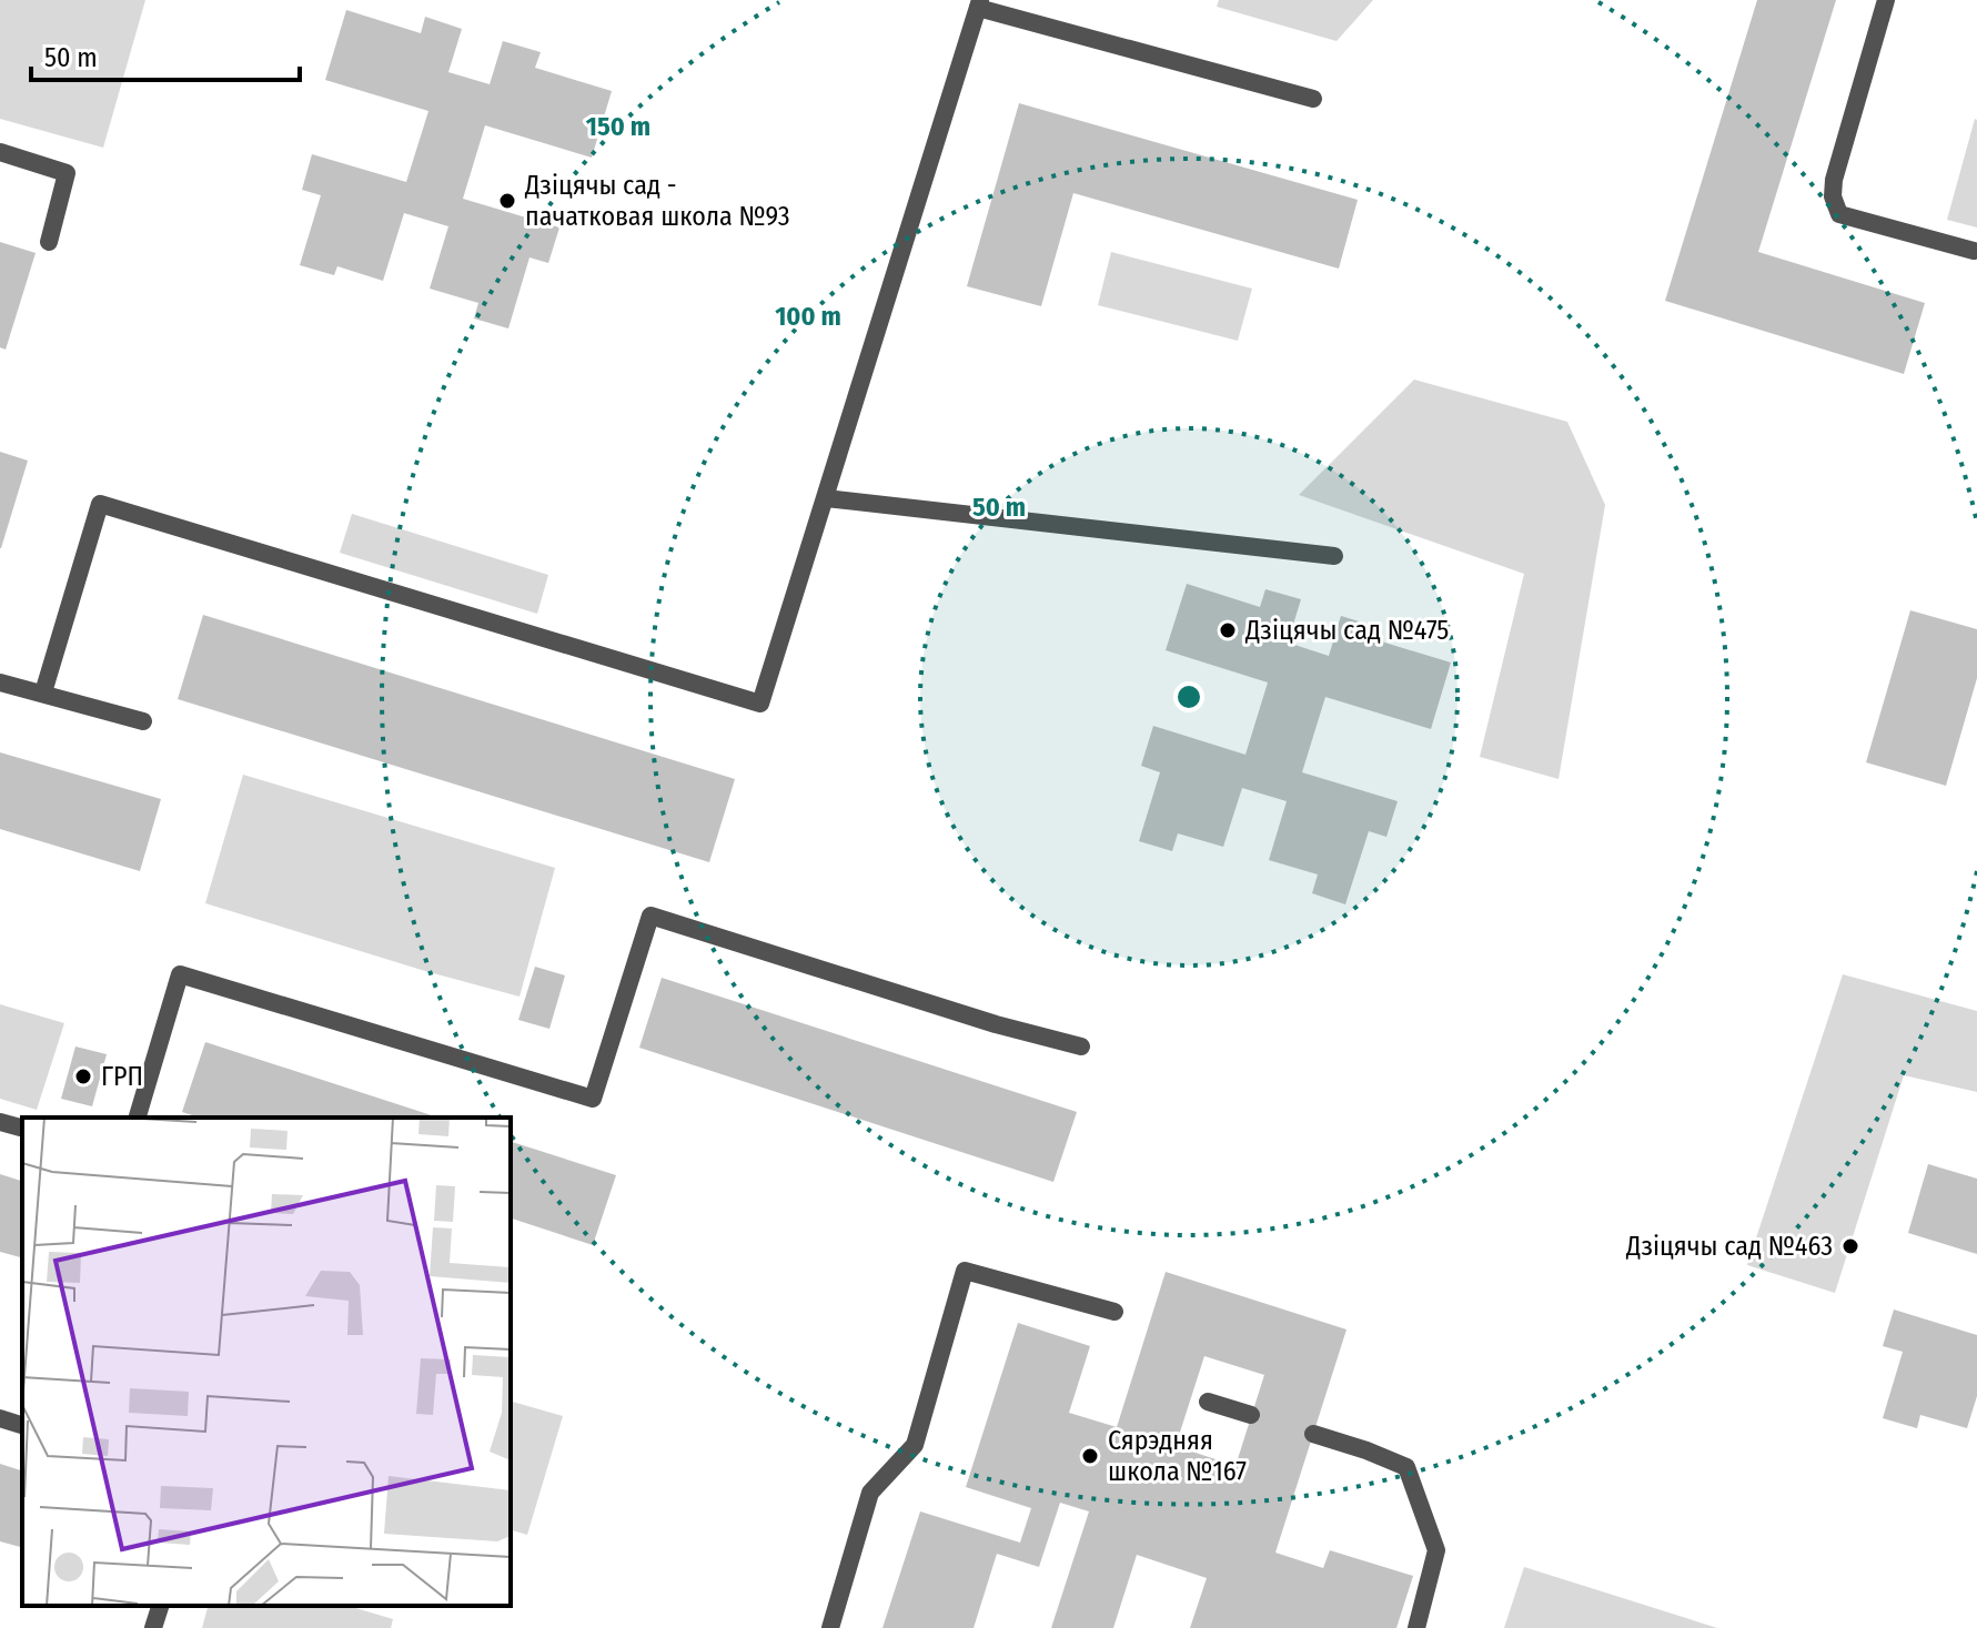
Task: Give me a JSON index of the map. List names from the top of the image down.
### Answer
{
  "places": [
    "Дзіцячы сад - пачатковая школа №93",
    "Дзіцячы сад №475",
    "ГРП",
    "Дзіцячы сад №463",
    "Сярэдняя школа №167"
  ],
  "scale_bar": "50 m",
  "rings": ["150 m", "100 m", "50 m"]
}
